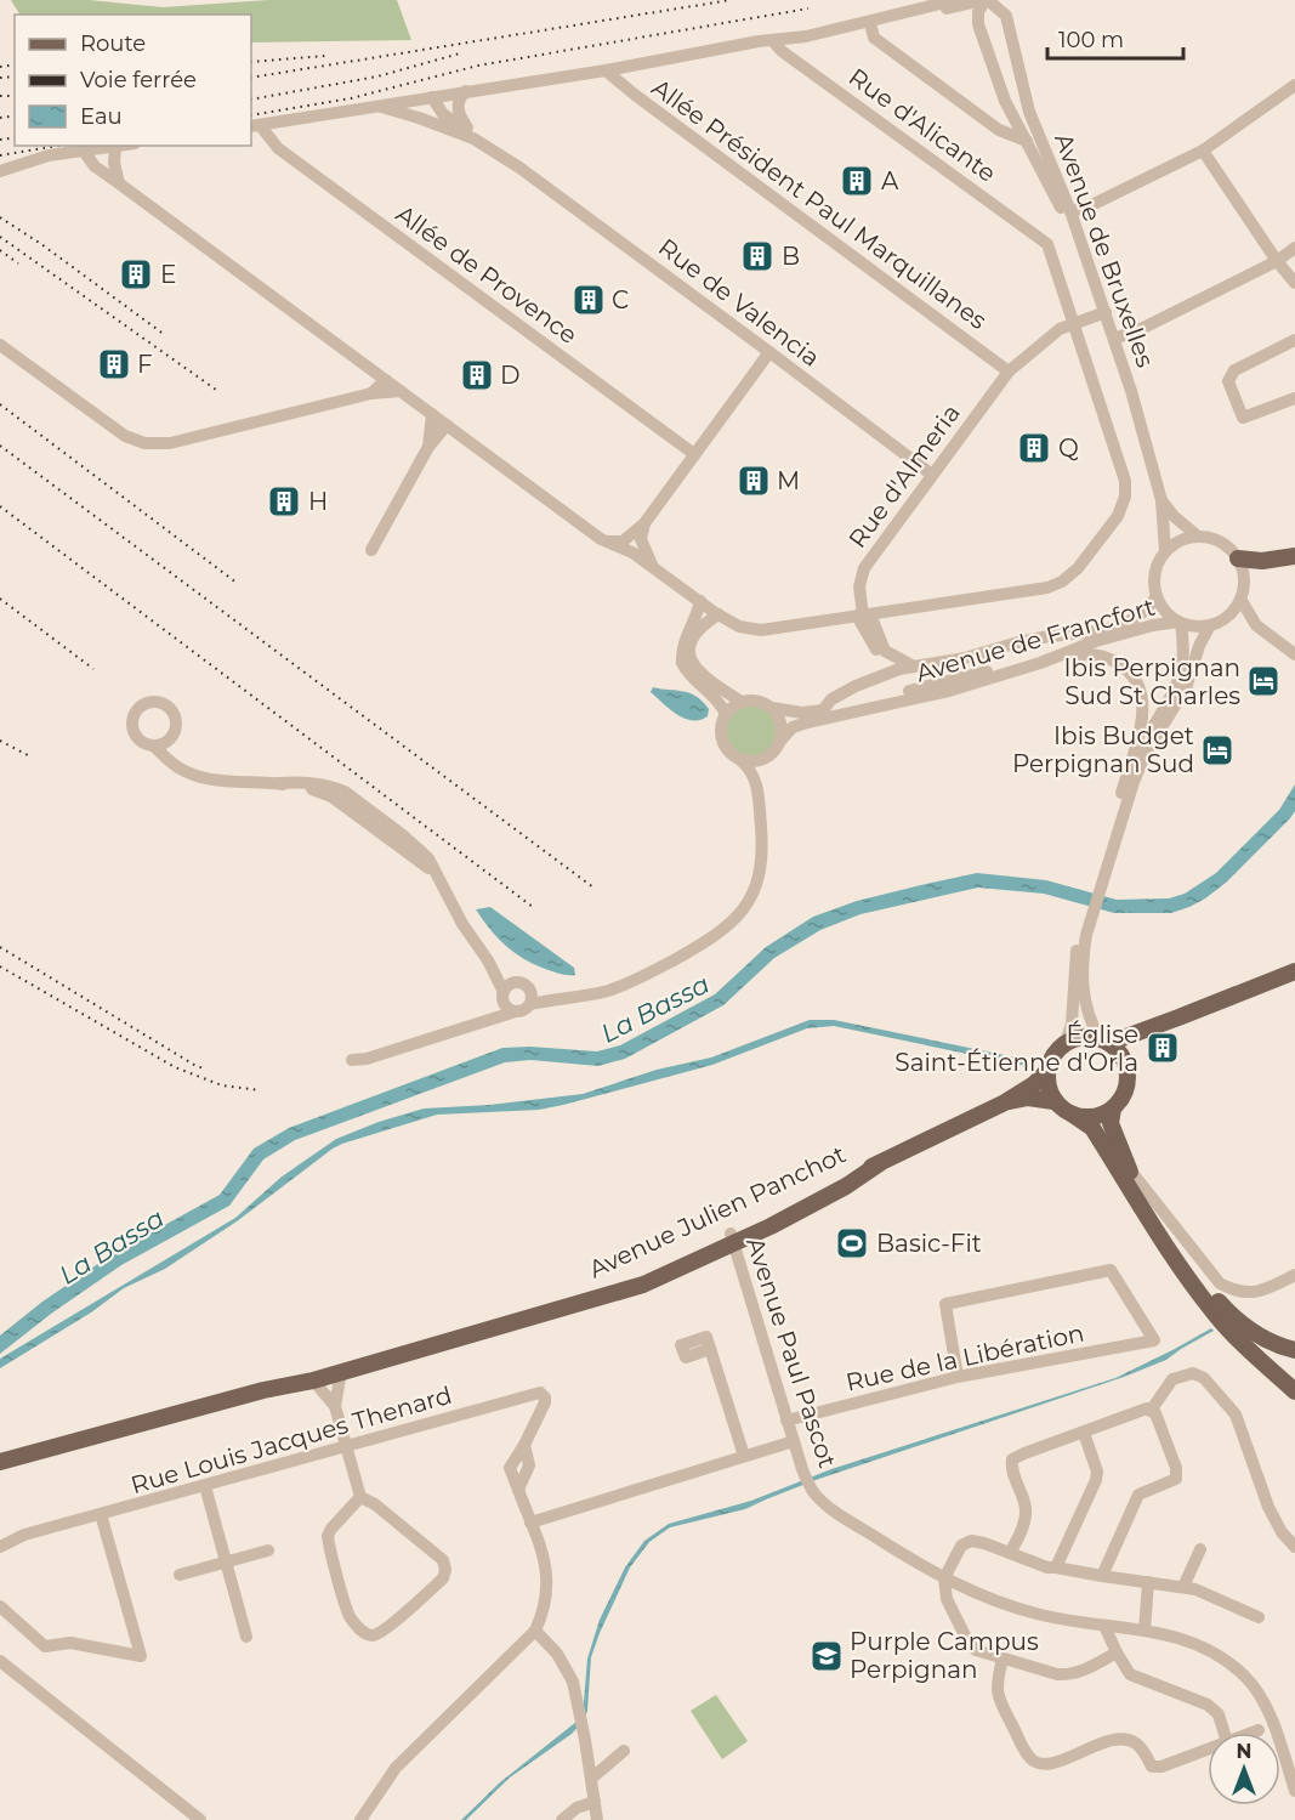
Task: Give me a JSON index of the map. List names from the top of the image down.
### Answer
{
  "streets": {
    "main road": ["Avenue Julien Panchot"],
    "street": [
      "Rue d'Alicante",
      "Allée Président Paul Marquillanes",
      "Avenue de Bruxelles",
      "Allée de Provence",
      "Rue de Valencia",
      "Rue d'Almeria",
      "Avenue de Francfort",
      "Avenue Paul Pascot",
      "Rue de la Libération",
      "Rue Louis Jacques Thenard"
    ]
  },
  "crossings": [
    ["Rue d'Alicante", "Rue d'Almeria"],
    ["Allée Président Paul Marquillanes", "Rue d'Almeria"],
    ["Avenue de Bruxelles", "Rue d'Almeria"],
    ["Avenue de Bruxelles", "Avenue de Francfort"],
    ["Rue de Valencia", "Rue d'Almeria"],
    ["Avenue Julien Panchot", "Avenue Paul Pascot"],
    ["Avenue Paul Pascot", "Rue de la Libération"]
  ],
  "water": ["La Bassa"],
  "places": {
    "building": [
      "A",
      "B",
      "E",
      "C",
      "F",
      "D",
      "Q",
      "M",
      "H",
      "Église Saint-Étienne d'Orla"
    ],
    "hotel": ["Ibis Perpignan Sud St Charles", "Ibis Budget Perpignan Sud"],
    "sports": ["Basic-Fit"],
    "school or university": ["Purple Campus Perpignan"]
  },
  "legend": ["Route", "Voie ferrée", "Eau"],
  "scale_bar": "100 m",
  "north": "top"
}
